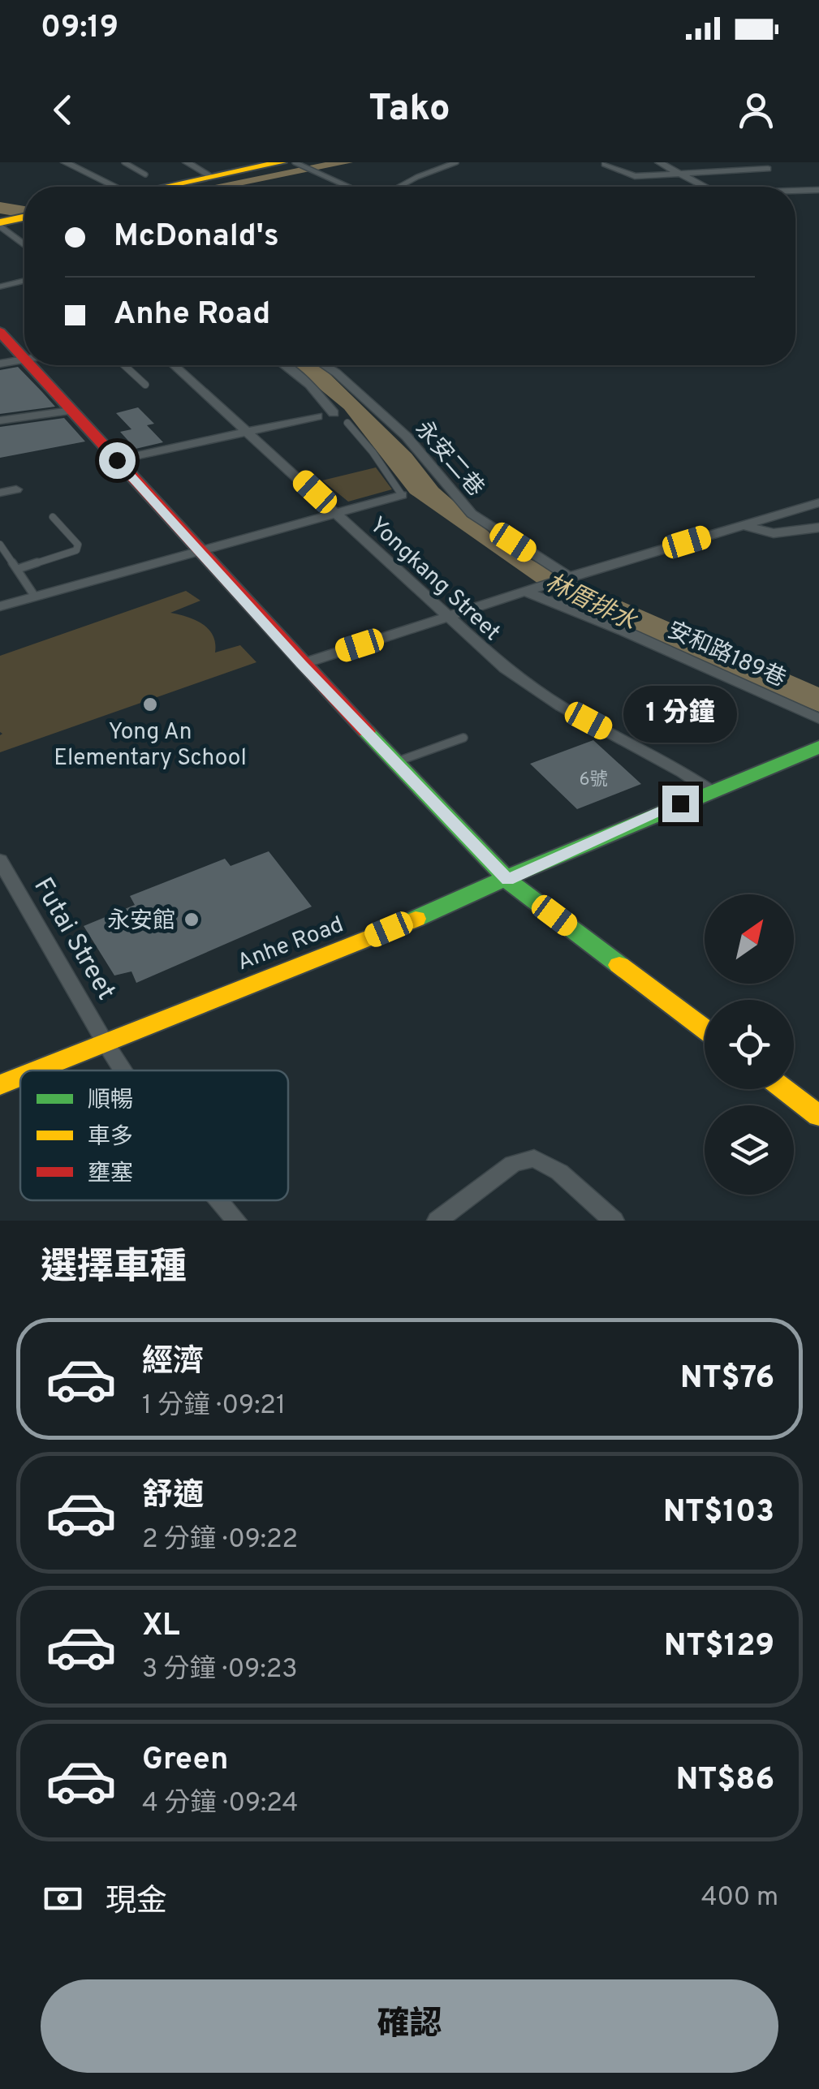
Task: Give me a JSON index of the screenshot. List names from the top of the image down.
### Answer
{
  "streets": {
    "street": [
      "永安二巷",
      "Yongkang Street",
      "安和路189巷",
      "Futai Street",
      "Anhe Road"
    ]
  },
  "crossings": [
    ["Yongkang Street", "Anhe Road"],
    ["Futai Street", "Anhe Road"]
  ],
  "water": ["林厝排水"],
  "places": ["Yong An Elementary School", "永安館"],
  "house_numbers": ["6號"],
  "legend": ["順暢", "車多", "壅塞"],
  "north": "top right",
  "page": {
    "status": "09:19",
    "header": "Tako",
    "banner": ["McDonald's", "Anhe Road"],
    "bubble": "1 分鐘",
    "heading": "選擇車種",
    "list": [
      {
        "name": "經濟",
        "note": "1 分鐘 · 09:21",
        "value": "NT$76"
      },
      {
        "name": "舒適",
        "note": "2 分鐘 · 09:22",
        "value": "NT$103"
      },
      {
        "name": "XL",
        "note": "3 分鐘 · 09:23",
        "value": "NT$129"
      },
      {
        "name": "Green",
        "note": "4 分鐘 · 09:24",
        "value": "NT$86"
      }
    ],
    "pay": ["現金", "400 m"],
    "buttons": "確認"
  }
}
